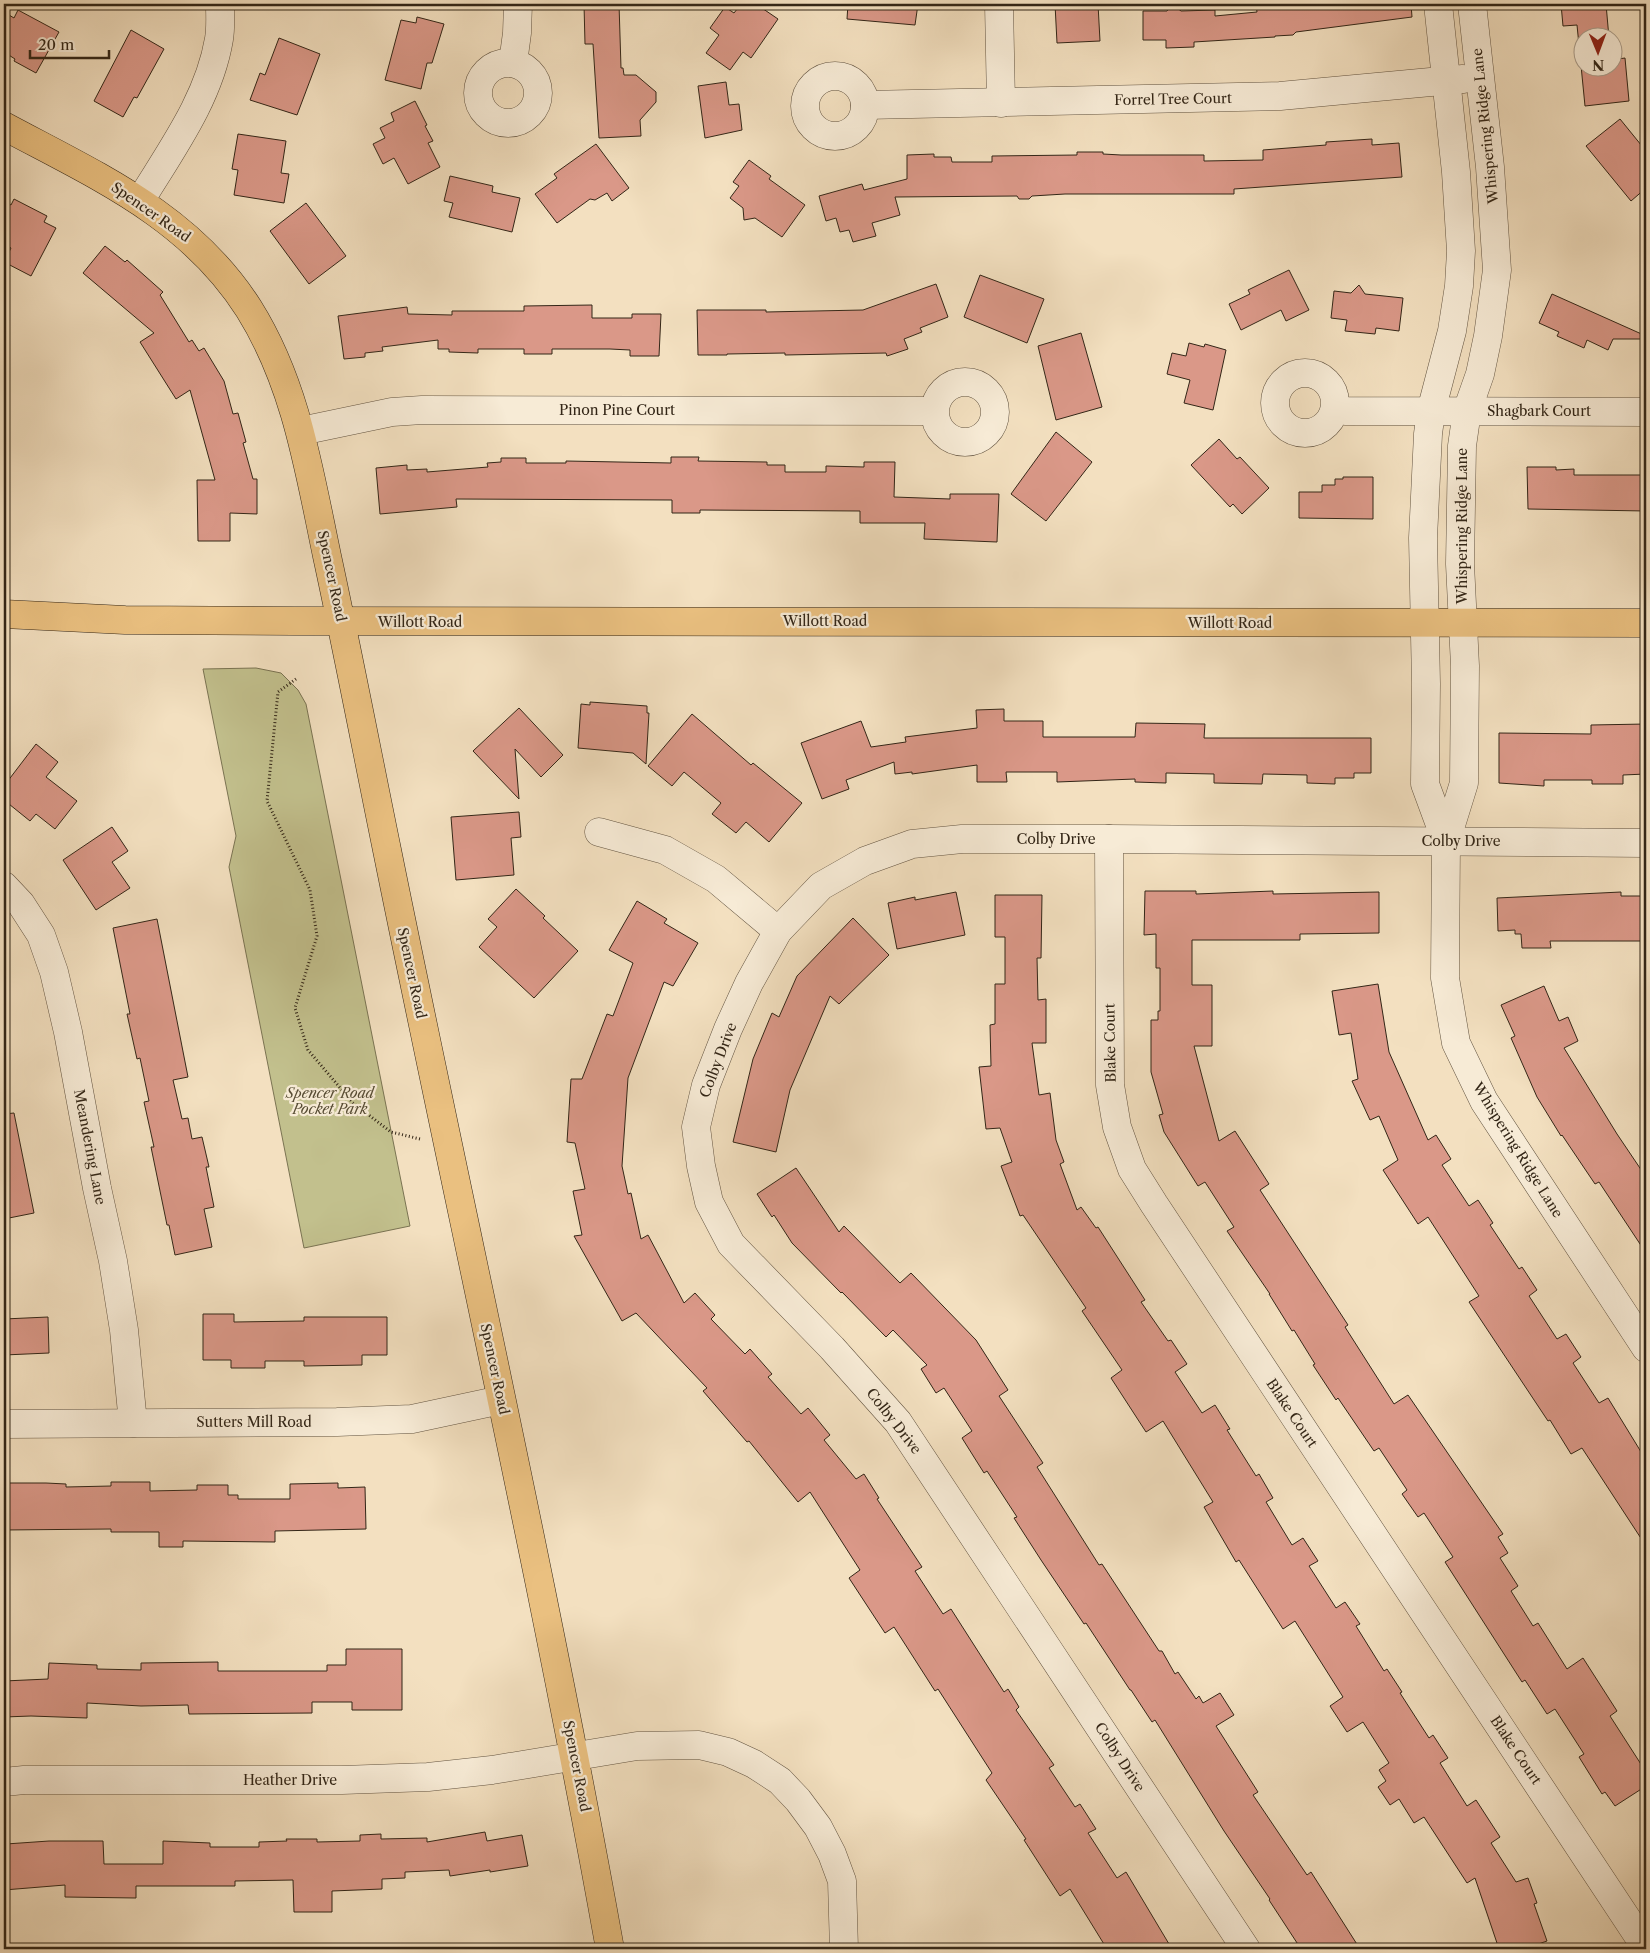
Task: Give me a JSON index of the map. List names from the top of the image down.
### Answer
{
  "streets": {
    "main road": ["Spencer Road", "Willott Road"],
    "street": [
      "Forrel Tree Court",
      "Whispering Ridge Lane",
      "Pinon Pine Court",
      "Shagbark Court",
      "Colby Drive",
      "Blake Court",
      "Meandering Lane",
      "Sutters Mill Road",
      "Heather Drive"
    ]
  },
  "crossings": [
    ["Forrel Tree Court", "Whispering Ridge Lane"],
    ["Whispering Ridge Lane", "Shagbark Court"],
    ["Whispering Ridge Lane", "Willott Road"],
    ["Whispering Ridge Lane", "Colby Drive"],
    ["Spencer Road", "Pinon Pine Court"],
    ["Spencer Road", "Willott Road"],
    ["Spencer Road", "Sutters Mill Road"],
    ["Spencer Road", "Heather Drive"],
    ["Colby Drive", "Blake Court"],
    ["Meandering Lane", "Sutters Mill Road"]
  ],
  "parks": ["Spencer Road Pocket Park"],
  "scale_bar": "20 m",
  "north": "bottom"
}
